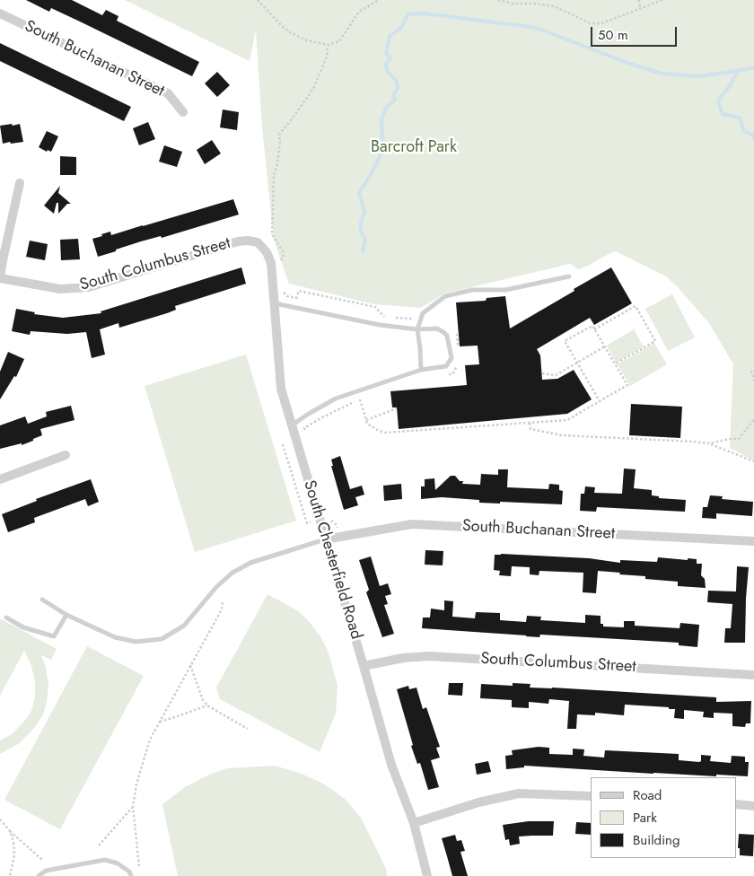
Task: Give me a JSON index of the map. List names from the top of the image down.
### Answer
{
  "streets": {
    "street": ["South Buchanan Street", "South Columbus Street", "South Chesterfield Road"]
  },
  "crossings": [
    ["South Buchanan Street", "South Chesterfield Road"],
    ["South Columbus Street", "South Chesterfield Road"]
  ],
  "parks": ["Barcroft Park"],
  "legend": ["Road", "Park", "Building"],
  "scale_bar": "50 m"
}
